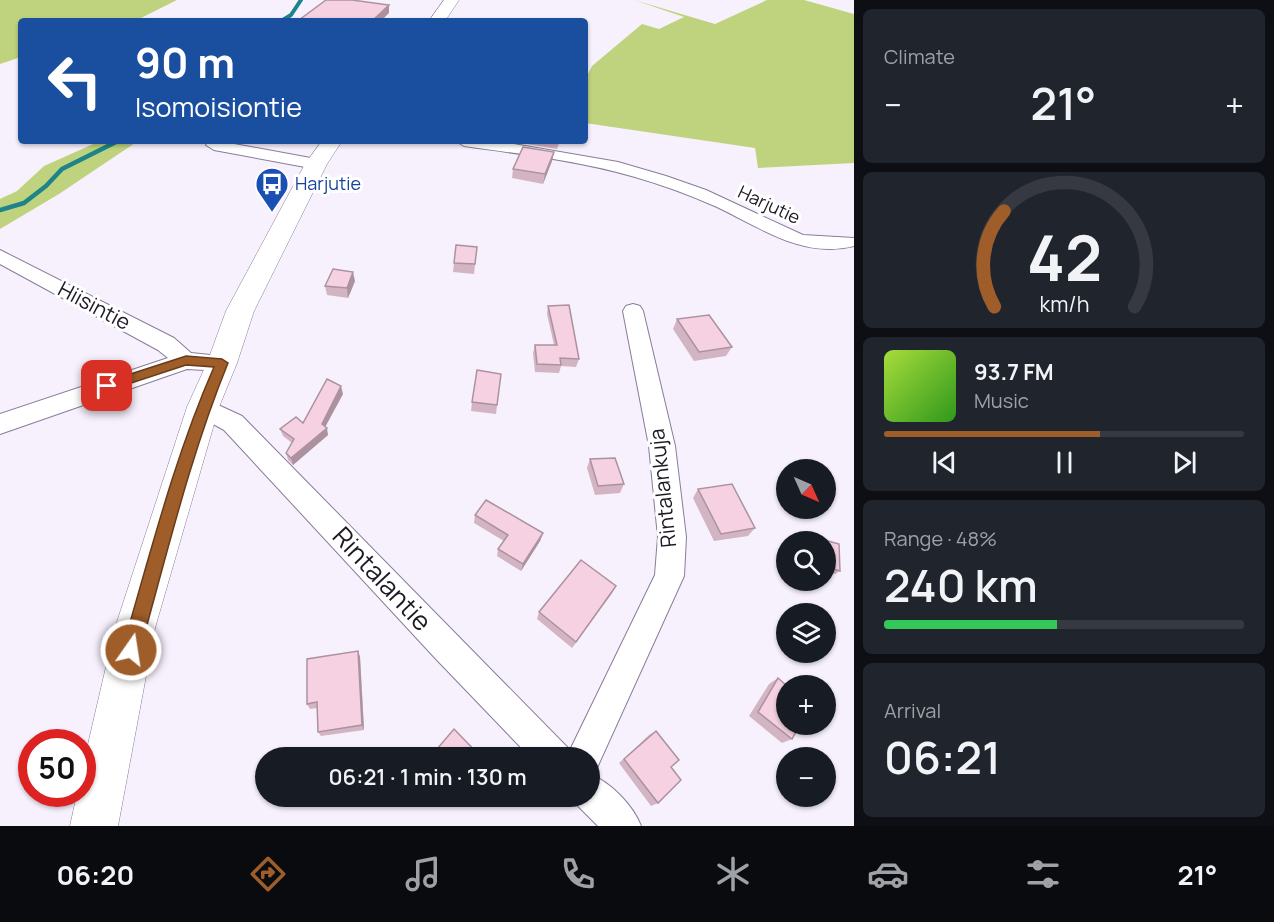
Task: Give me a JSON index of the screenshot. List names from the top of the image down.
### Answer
{
  "streets": {
    "street": [
      "Harjutie",
      "Hiisintie",
      "Rintalankuja",
      "Rintalantie"
    ]
  },
  "places": {
    "bus stop": ["Harjutie"]
  },
  "north": "bottom right",
  "page": {
    "tile": [
      "Climate",
      ["Range · 48%", "240 km"],
      ["Arrival", "06:21"]
    ],
    "turn": ["90 m", "Isomoisiontie"],
    "heat": ["−", "21°", "+"],
    "song": ["93.7 FM", "Music"],
    "map_buttons": ["+", "−"],
    "limit": "50",
    "trip": "06:21 · 1 min · 130 m",
    "tabs": ["06:20", "21°"],
    "gauge": ["42", "km/h"]
  }
}
